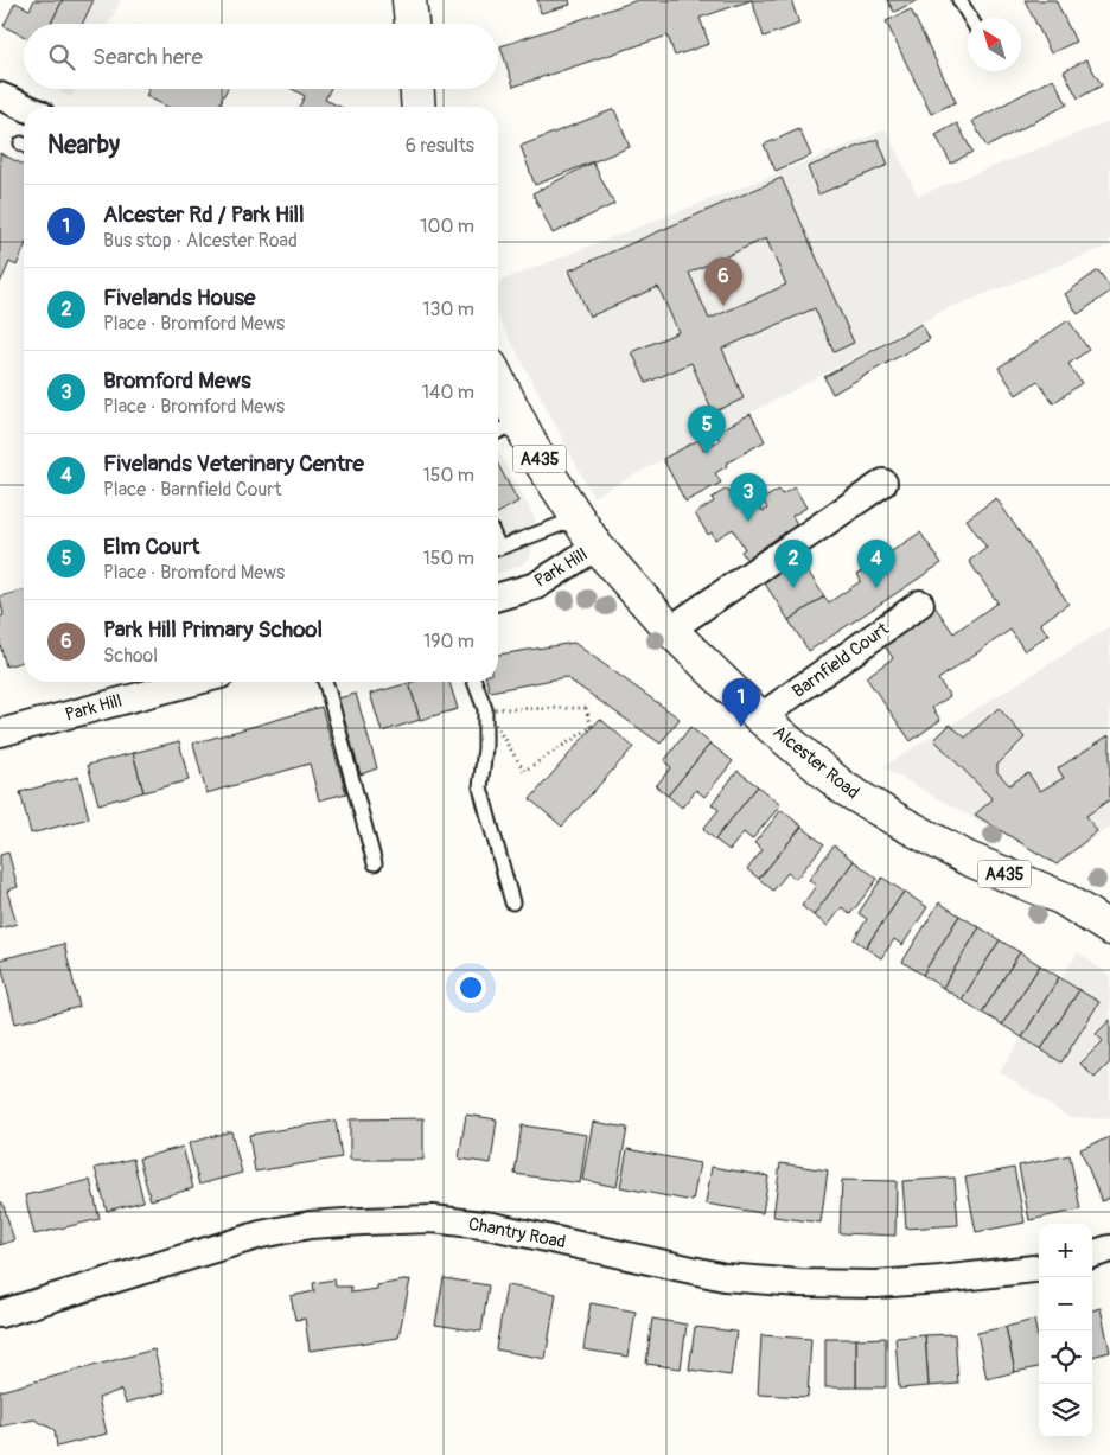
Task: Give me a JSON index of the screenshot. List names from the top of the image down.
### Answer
{
  "streets": {
    "highway": ["A435", "Alcester Road"],
    "street": ["Park Hill", "Barnfield Court", "Chantry Road"]
  },
  "crossings": [
    ["Park Hill", "Alcester Road"],
    ["Barnfield Court", "Alcester Road"]
  ],
  "north": "top left",
  "page": {
    "search": "Search here",
    "heading": ["Nearby", "6 results"],
    "list": [
      {
        "mark": "1",
        "name": "Alcester Rd / Park Hill",
        "note": "Bus stop · Alcester Road",
        "value": "100 m"
      },
      {
        "mark": "2",
        "name": "Fivelands House",
        "note": "Place · Bromford Mews",
        "value": "130 m"
      },
      {
        "mark": "3",
        "name": "Bromford Mews",
        "note": "Place · Bromford Mews",
        "value": "140 m"
      },
      {
        "mark": "4",
        "name": "Fivelands Veterinary Centre",
        "note": "Place · Barnfield Court",
        "value": "150 m"
      },
      {
        "mark": "5",
        "name": "Elm Court",
        "note": "Place · Bromford Mews",
        "value": "150 m"
      },
      {
        "mark": "6",
        "name": "Park Hill Primary School",
        "note": "School",
        "value": "190 m"
      }
    ],
    "pins": [
      "6",
      "5",
      "3",
      "2",
      "4",
      "1"
    ],
    "map_buttons": ["+", "−"]
  }
}
